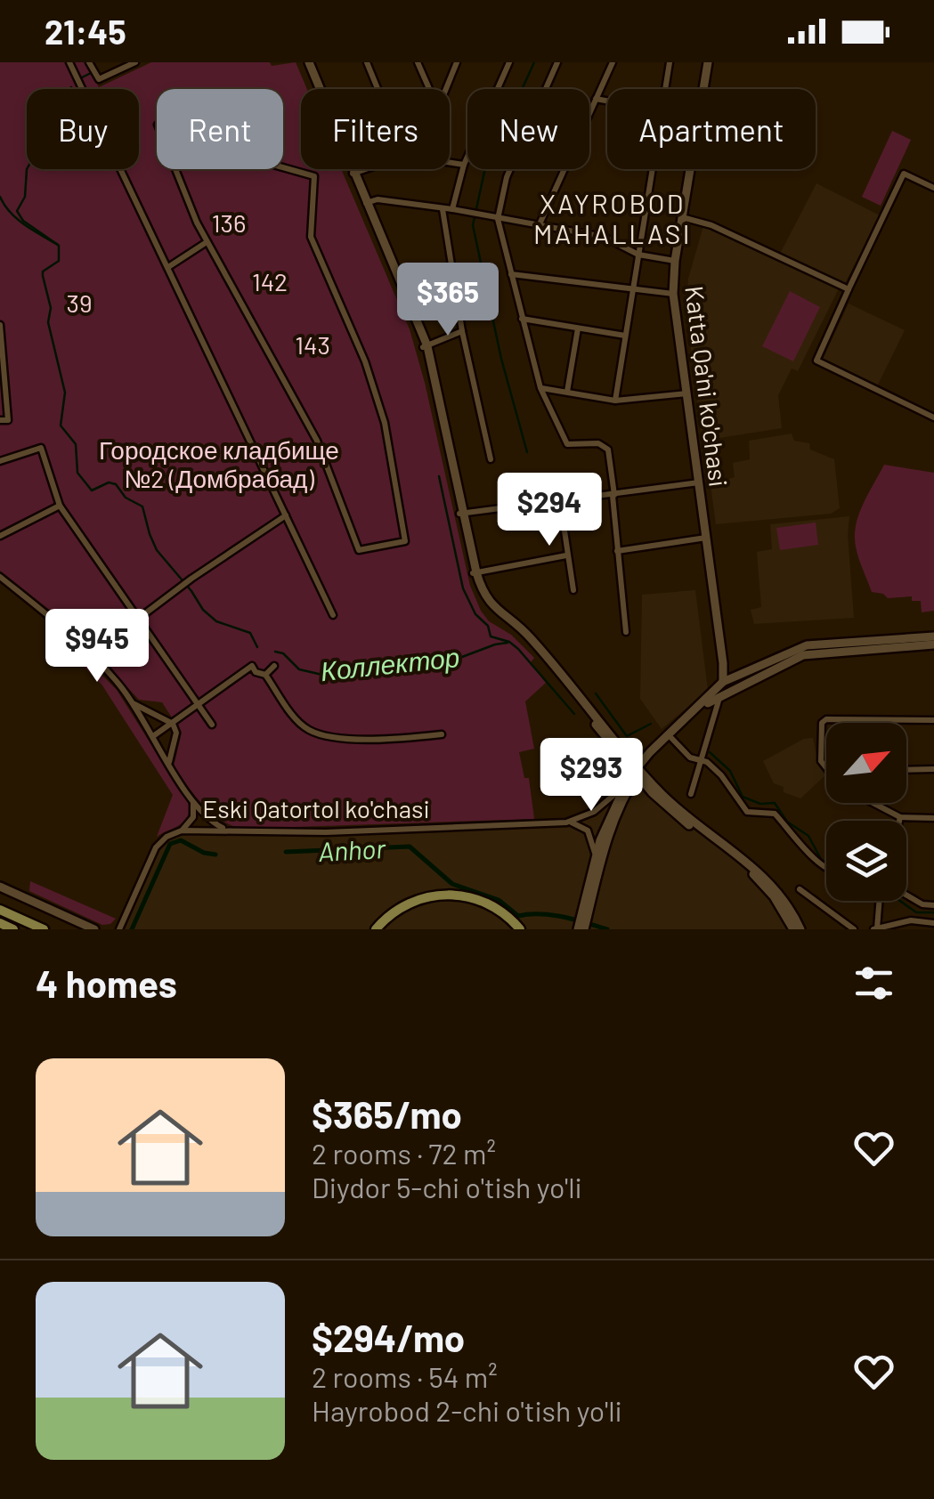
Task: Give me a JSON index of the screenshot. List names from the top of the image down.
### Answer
{
  "streets": {
    "main road": ["Katta Qa'ni ko'chasi"],
    "street": ["Eski Qatortol ko'chasi"]
  },
  "districts": ["XAYROBOD MAHALLASI"],
  "water": ["Коллектор", "Anhor"],
  "parks": [
    "136",
    "142",
    "39",
    "143",
    "Городское кладбище №2 (Домбрабад)"
  ],
  "north": "top right",
  "page": {
    "status": "21:45",
    "chip": [
      "Buy",
      "Rent",
      "Filters",
      "New",
      "Apartment"
    ],
    "price": [
      "$365",
      "$294",
      "$945",
      "$293"
    ],
    "heading": "4 homes",
    "list": [
      {
        "name": "$365/mo",
        "note": "2 rooms · 72 m² · Diydor 5-chi o'tish yo'li"
      },
      {
        "name": "$294/mo",
        "note": "2 rooms · 54 m² · Hayrobod 2-chi o'tish yo'li"
      }
    ]
  }
}
